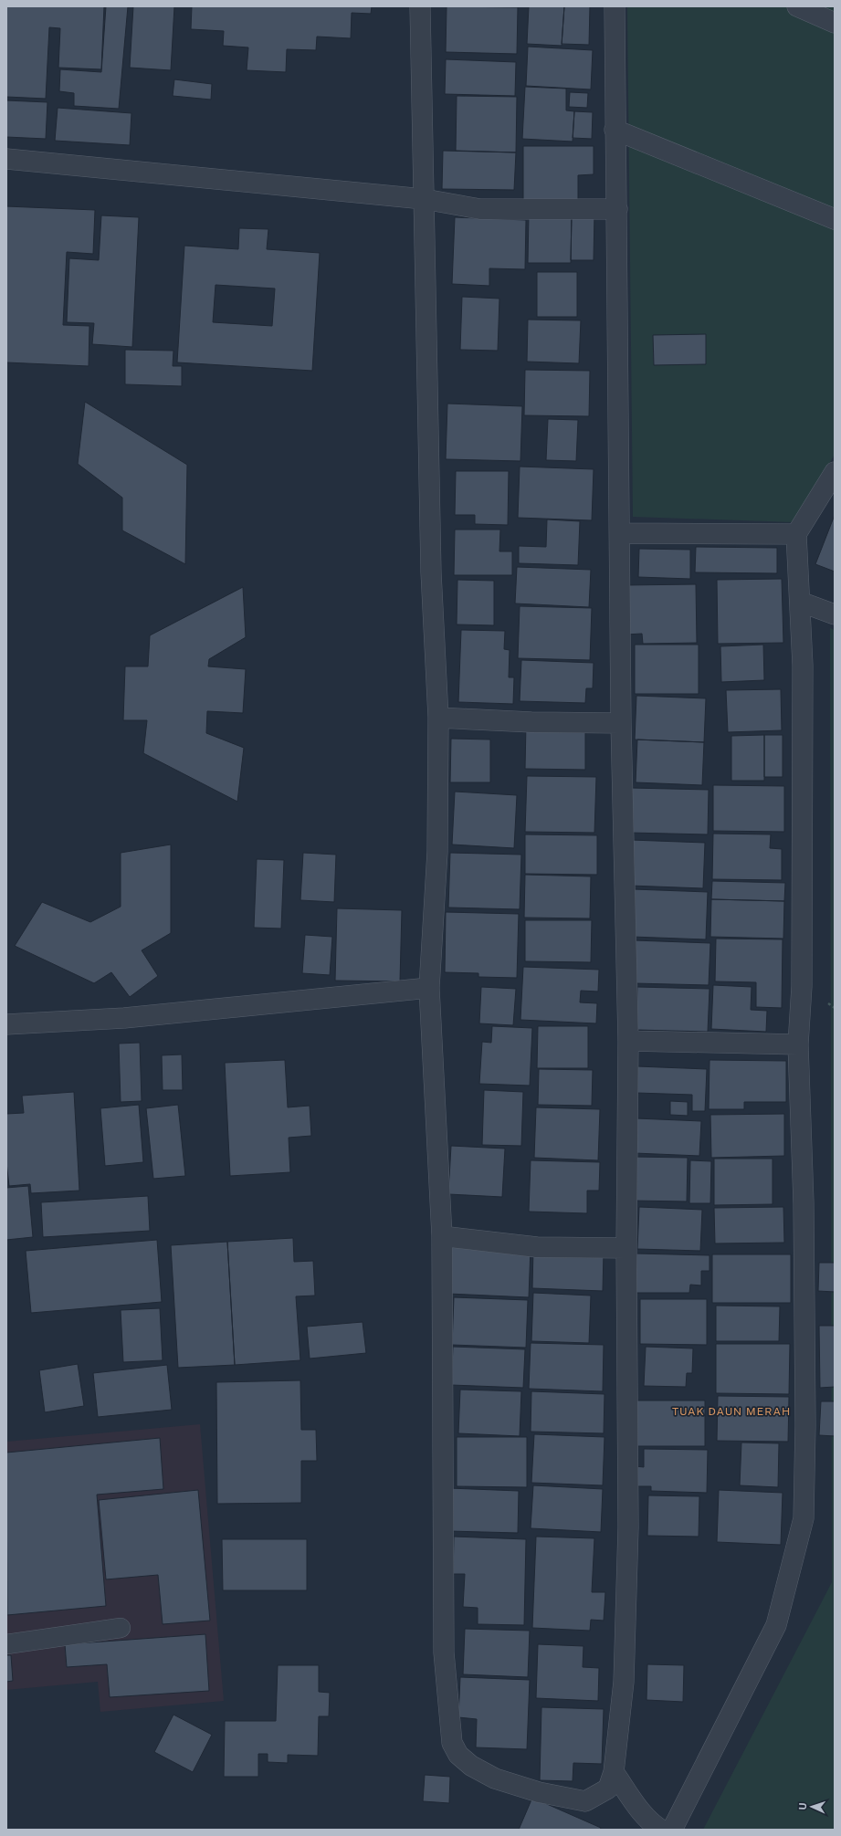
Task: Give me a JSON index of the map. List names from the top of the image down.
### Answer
{
  "districts": ["TUAK DAUN MERAH"],
  "north": "left"
}
